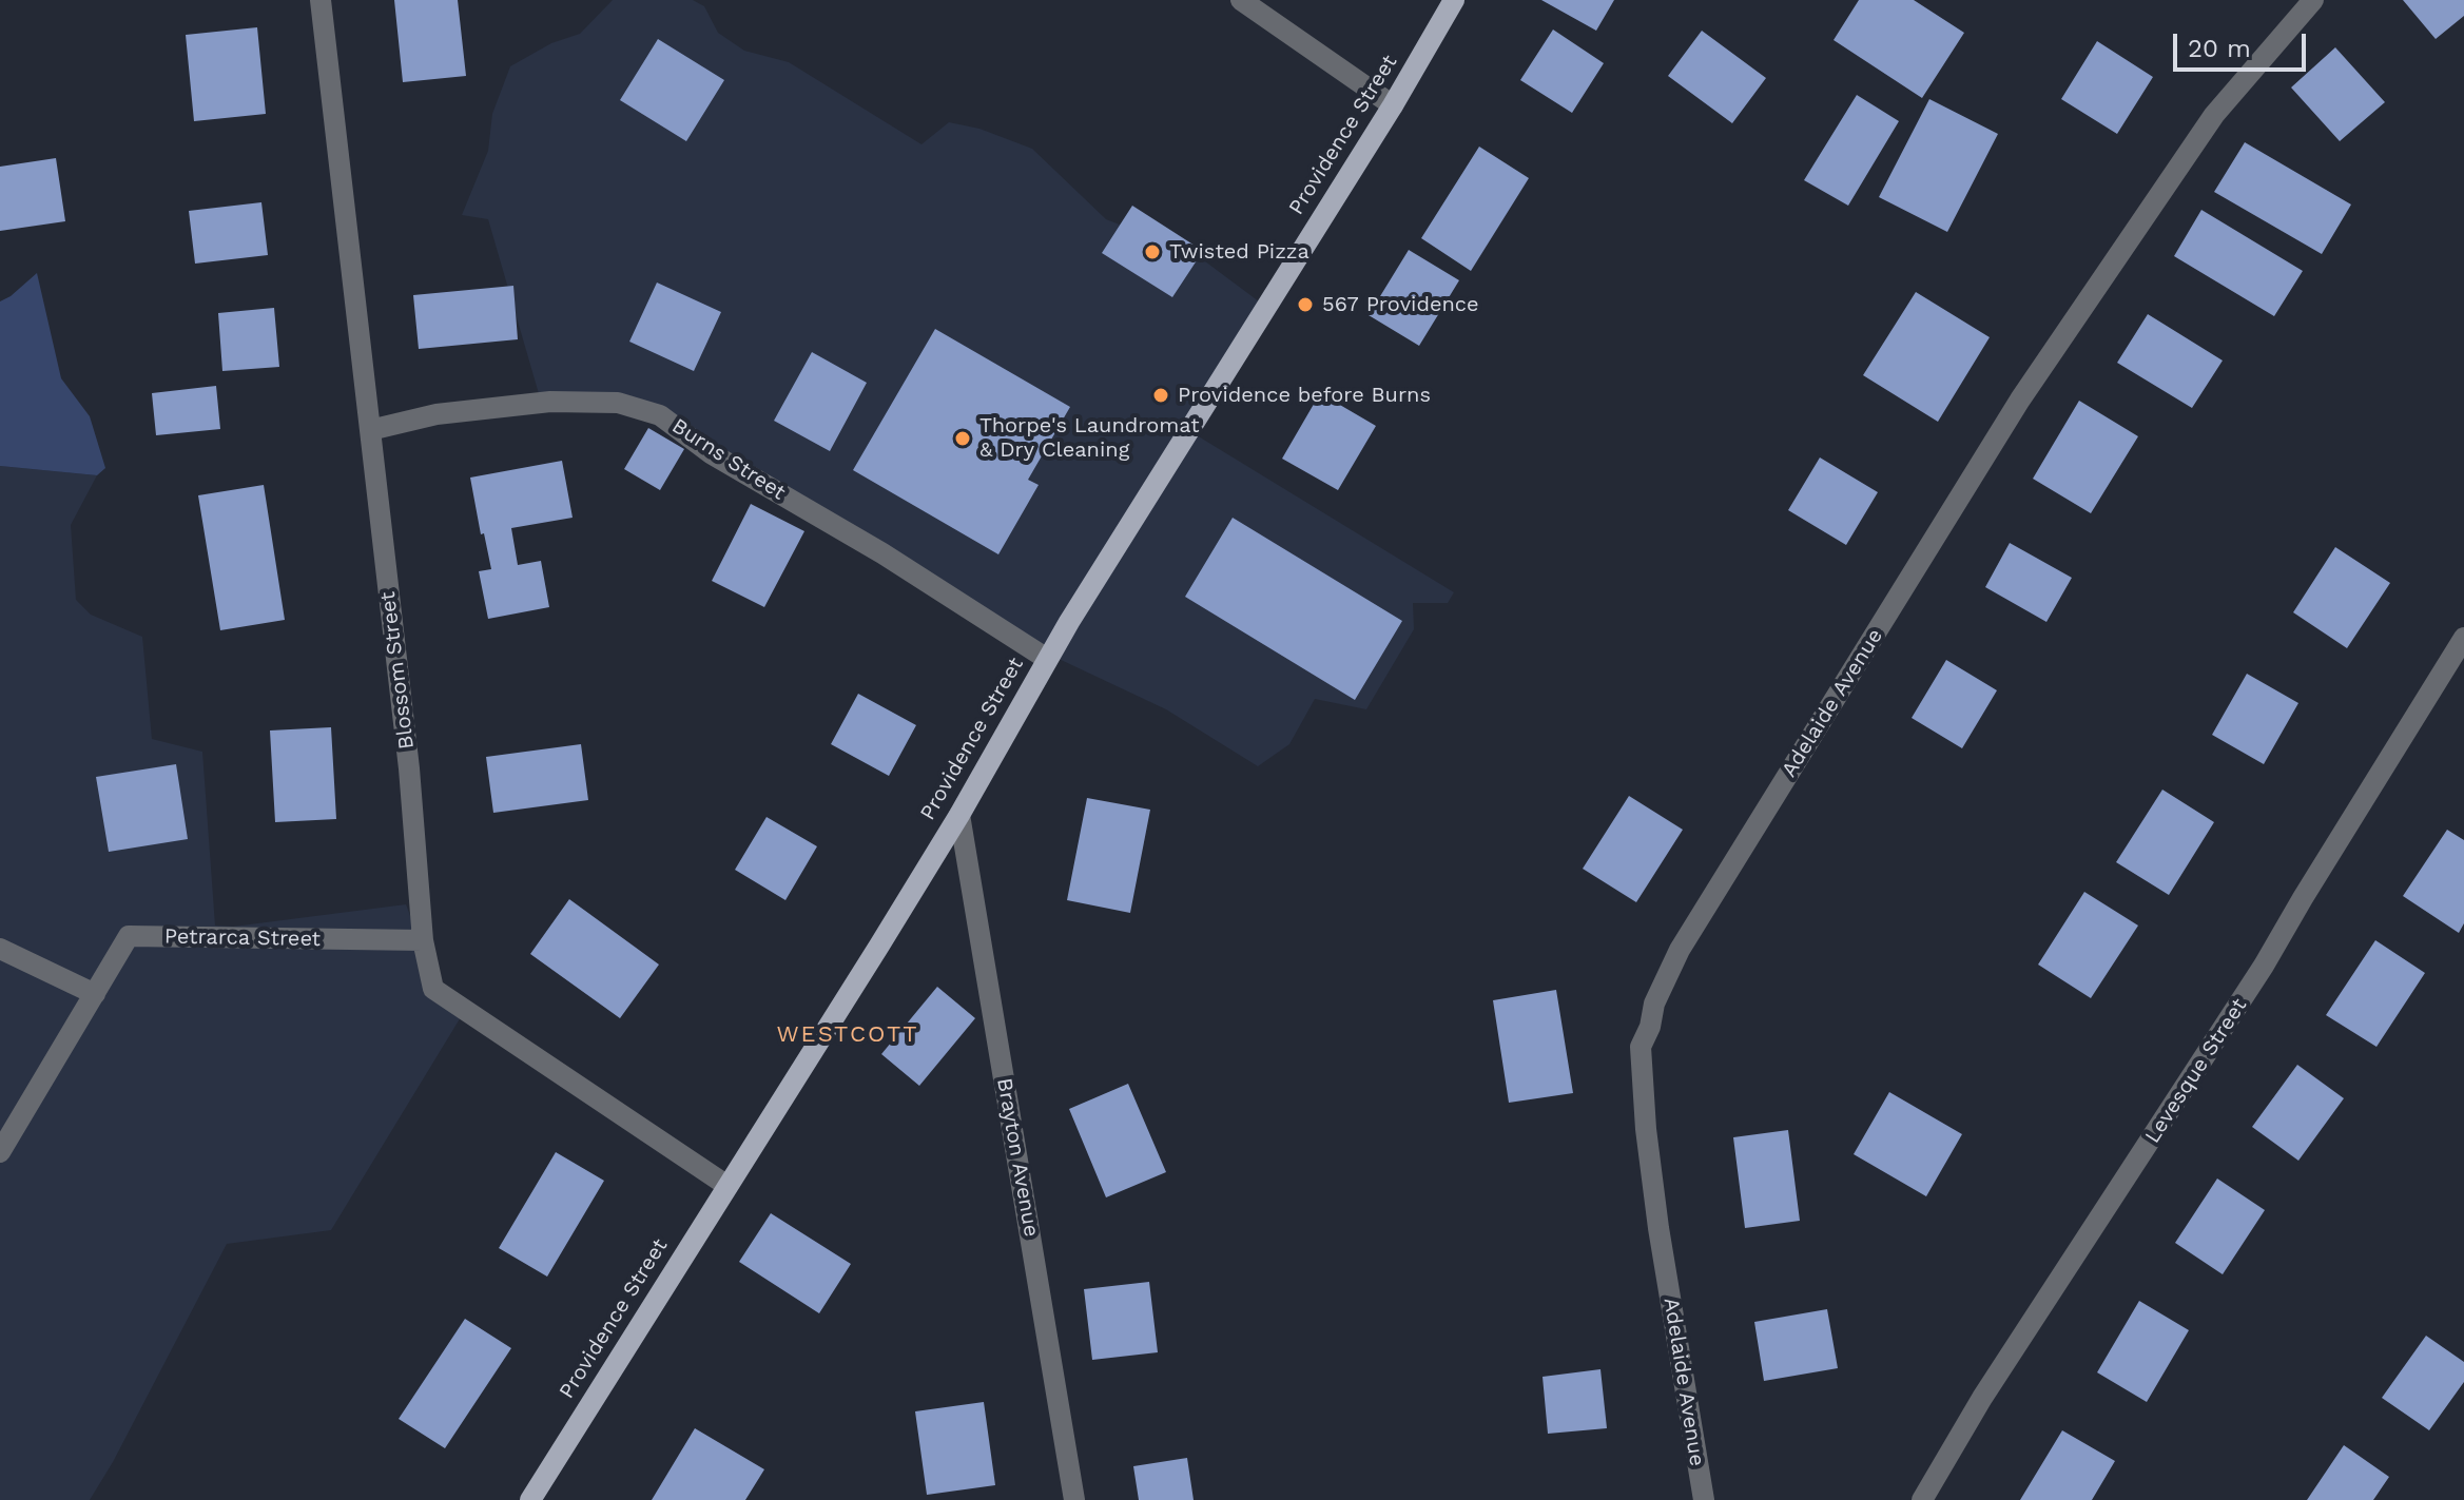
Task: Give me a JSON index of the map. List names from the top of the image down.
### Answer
{
  "streets": {
    "main road": ["Providence Street"],
    "street": [
      "Burns Street",
      "Blossom Street",
      "Adelaide Avenue",
      "Petrarca Street",
      "Levesque Street",
      "Brayton Avenue"
    ]
  },
  "crossings": [
    ["Providence Street", "Burns Street"],
    ["Providence Street", "Blossom Street"],
    ["Providence Street", "Brayton Avenue"],
    ["Burns Street", "Blossom Street"],
    ["Blossom Street", "Petrarca Street"]
  ],
  "districts": ["WESTCOTT"],
  "places": [
    "Twisted Pizza",
    "567 Providence",
    "Providence before Burns",
    "Thorpe's Laundromat & Dry Cleaning"
  ],
  "scale_bar": "20 m"
}
